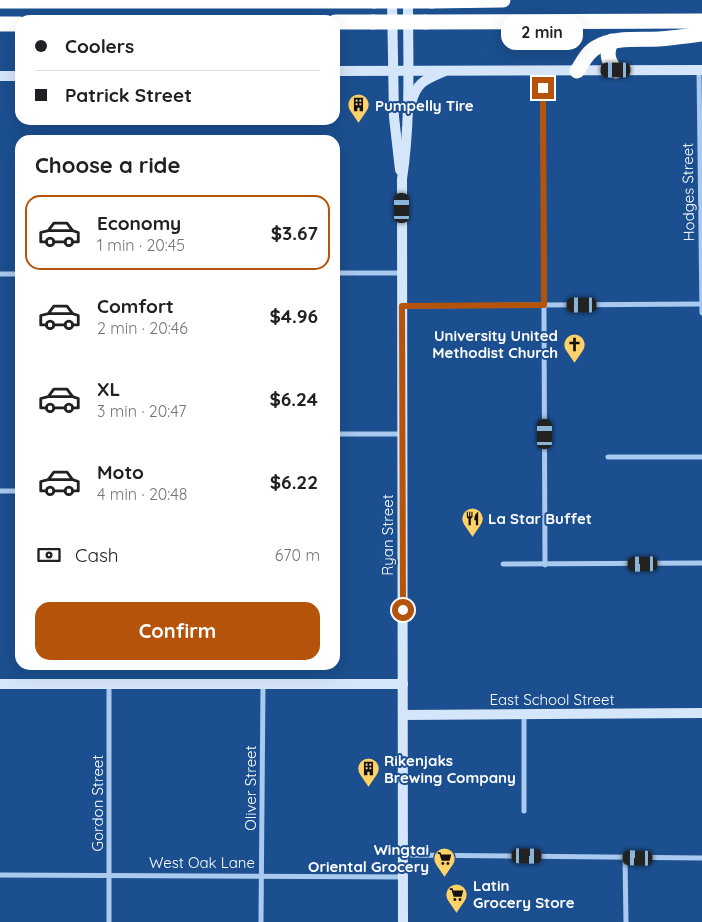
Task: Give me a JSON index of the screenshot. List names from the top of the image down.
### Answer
{
  "streets": {
    "main road": ["Ryan Street", "East School Street"],
    "street": [
      "Hodges Street",
      "Oliver Street",
      "Gordon Street",
      "West Oak Lane"
    ]
  },
  "crossings": [
    ["Ryan Street", "East School Street"],
    ["Ryan Street", "West Oak Lane"],
    ["Oliver Street", "West Oak Lane"],
    ["Gordon Street", "West Oak Lane"]
  ],
  "places": {
    "building": ["Pumpelly Tire", "Rikenjaks Brewing Company"],
    "church": ["University United Methodist Church"],
    "restaurant": ["La Star Buffet"],
    "supermarket": ["Wingtai Oriental Grocery", "Latin Grocery Store"]
  },
  "page": {
    "bubble": "2 min",
    "banner": ["Coolers", "Patrick Street"],
    "heading": "Choose a ride",
    "list": [
      {
        "name": "Economy",
        "note": "1 min · 20:45",
        "value": "$3.67"
      },
      {
        "name": "Comfort",
        "note": "2 min · 20:46",
        "value": "$4.96"
      },
      {
        "name": "XL",
        "note": "3 min · 20:47",
        "value": "$6.24"
      },
      {
        "name": "Moto",
        "note": "4 min · 20:48",
        "value": "$6.22"
      }
    ],
    "pay": ["Cash", "670 m"],
    "buttons": "Confirm"
  }
}
